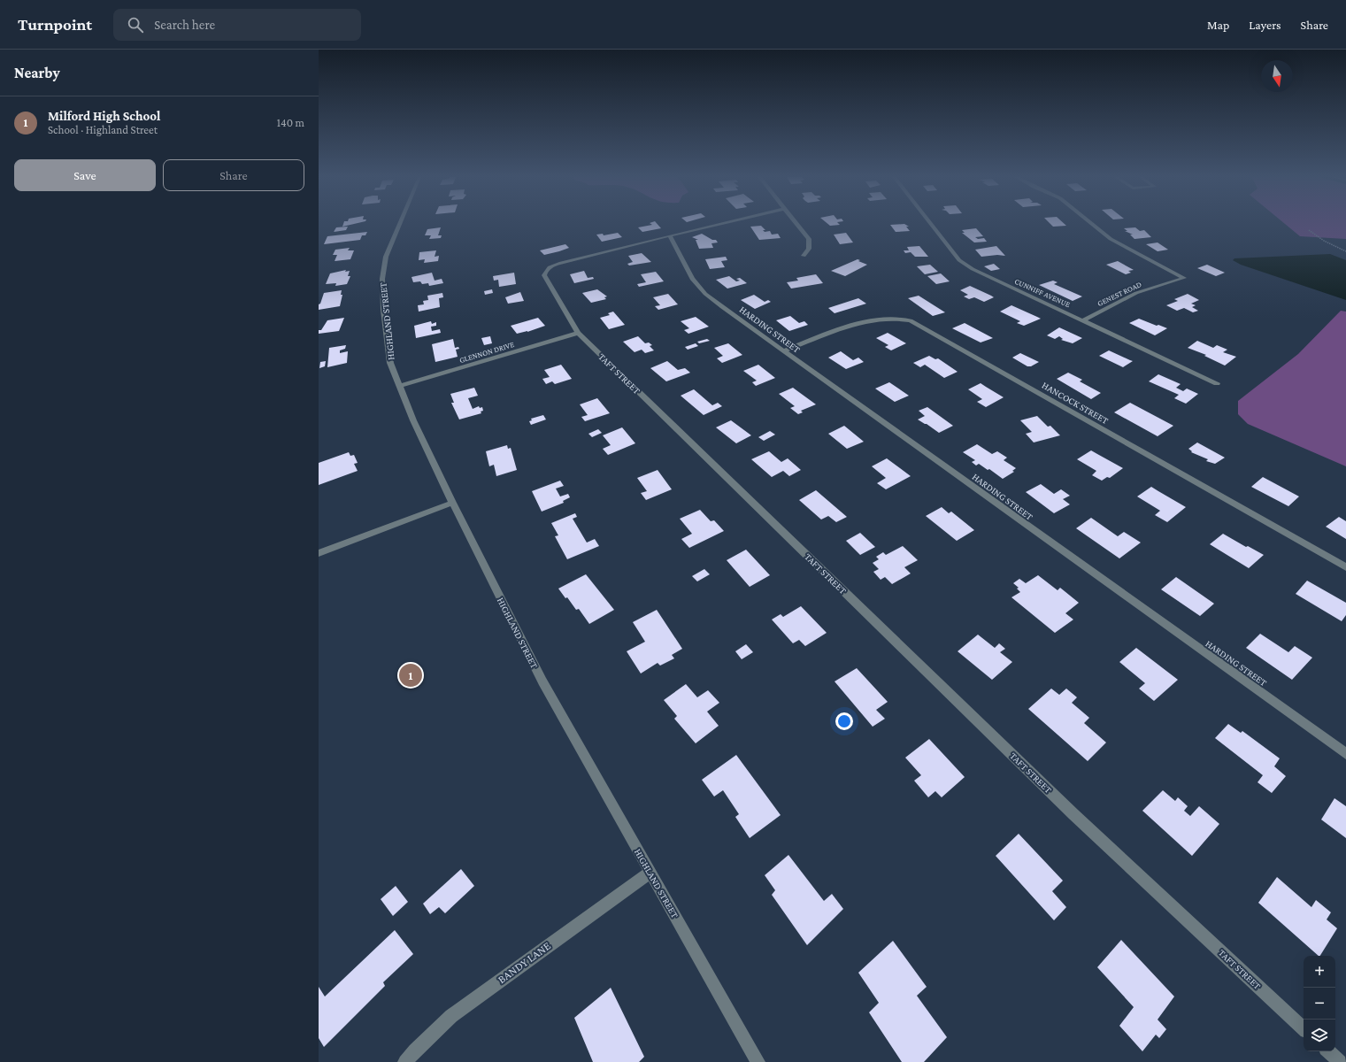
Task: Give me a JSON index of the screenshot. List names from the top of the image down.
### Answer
{
  "streets": {
    "street": [
      "CUNNIFF AVENUE",
      "GENEST ROAD",
      "HIGHLAND STREET",
      "HARDING STREET",
      "GLENNON DRIVE",
      "TAFT STREET",
      "HANCOCK STREET",
      "BANDY LANE"
    ]
  },
  "crossings": [
    ["CUNNIFF AVENUE", "GENEST ROAD"],
    ["HIGHLAND STREET", "GLENNON DRIVE"],
    ["HIGHLAND STREET", "BANDY LANE"],
    ["HARDING STREET", "TAFT STREET"],
    ["HARDING STREET", "HANCOCK STREET"],
    ["GLENNON DRIVE", "TAFT STREET"]
  ],
  "north": "bottom",
  "page": {
    "header": "Turnpoint",
    "search": "Search here",
    "nav": ["Map", "Layers", "Share"],
    "heading": "Nearby",
    "list": [
      {
        "mark": "1",
        "name": "Milford High School",
        "note": "School · Highland Street",
        "value": "140 m"
      }
    ],
    "buttons": ["Save", "Share"],
    "pins": "1",
    "map_buttons": ["+", "−"]
  }
}
